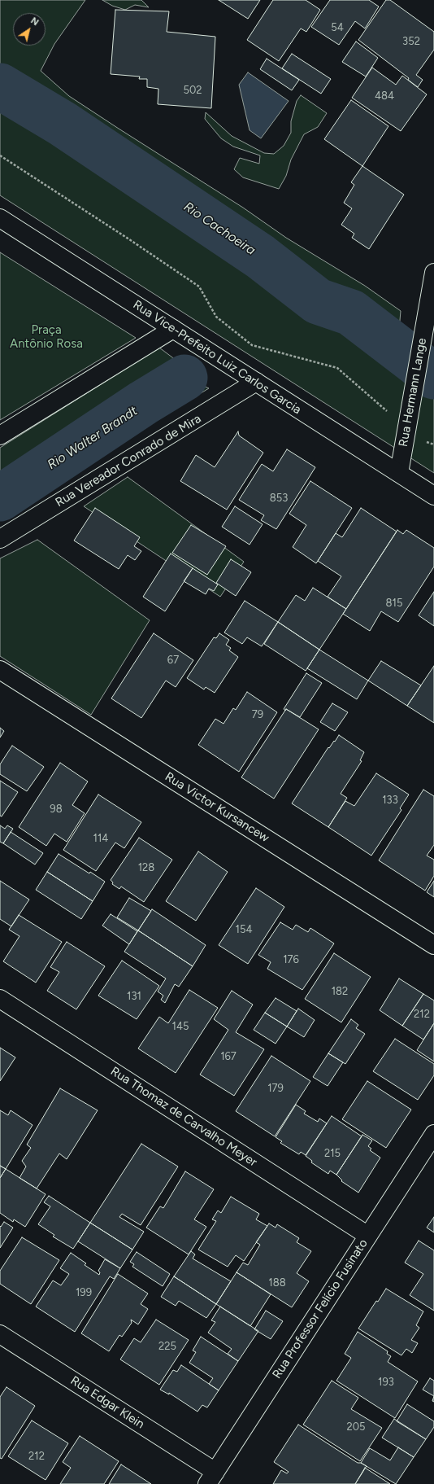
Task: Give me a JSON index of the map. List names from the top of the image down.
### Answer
{
  "streets": {
    "street": [
      "Rua Vice-Prefeito Luiz Carlos Garcia",
      "Rua Hermann Lange",
      "Rua Vereador Conrado de Mira",
      "Rua Victor Kursancew",
      "Rua Thomaz de Carvalho Meyer",
      "Rua Professor Felício Fusinato",
      "Rua Edgar Klein"
    ]
  },
  "crossings": [
    ["Rua Vice-Prefeito Luiz Carlos Garcia", "Rua Hermann Lange"],
    ["Rua Vice-Prefeito Luiz Carlos Garcia", "Rua Vereador Conrado de Mira"],
    ["Rua Thomaz de Carvalho Meyer", "Rua Professor Felício Fusinato"],
    ["Rua Professor Felício Fusinato", "Rua Edgar Klein"]
  ],
  "water": ["Rio Cachoeira", "Rio Walter Brandt"],
  "parks": ["Praça Antônio Rosa"],
  "house_numbers": [
    "54",
    "352",
    "502",
    "484",
    "853",
    "815",
    "67",
    "79",
    "133",
    "98",
    "114",
    "128",
    "154",
    "176",
    "182",
    "131",
    "212",
    "145",
    "167",
    "179",
    "215",
    "188",
    "199",
    "225",
    "193",
    "205",
    "212"
  ],
  "north": "top right"
}
